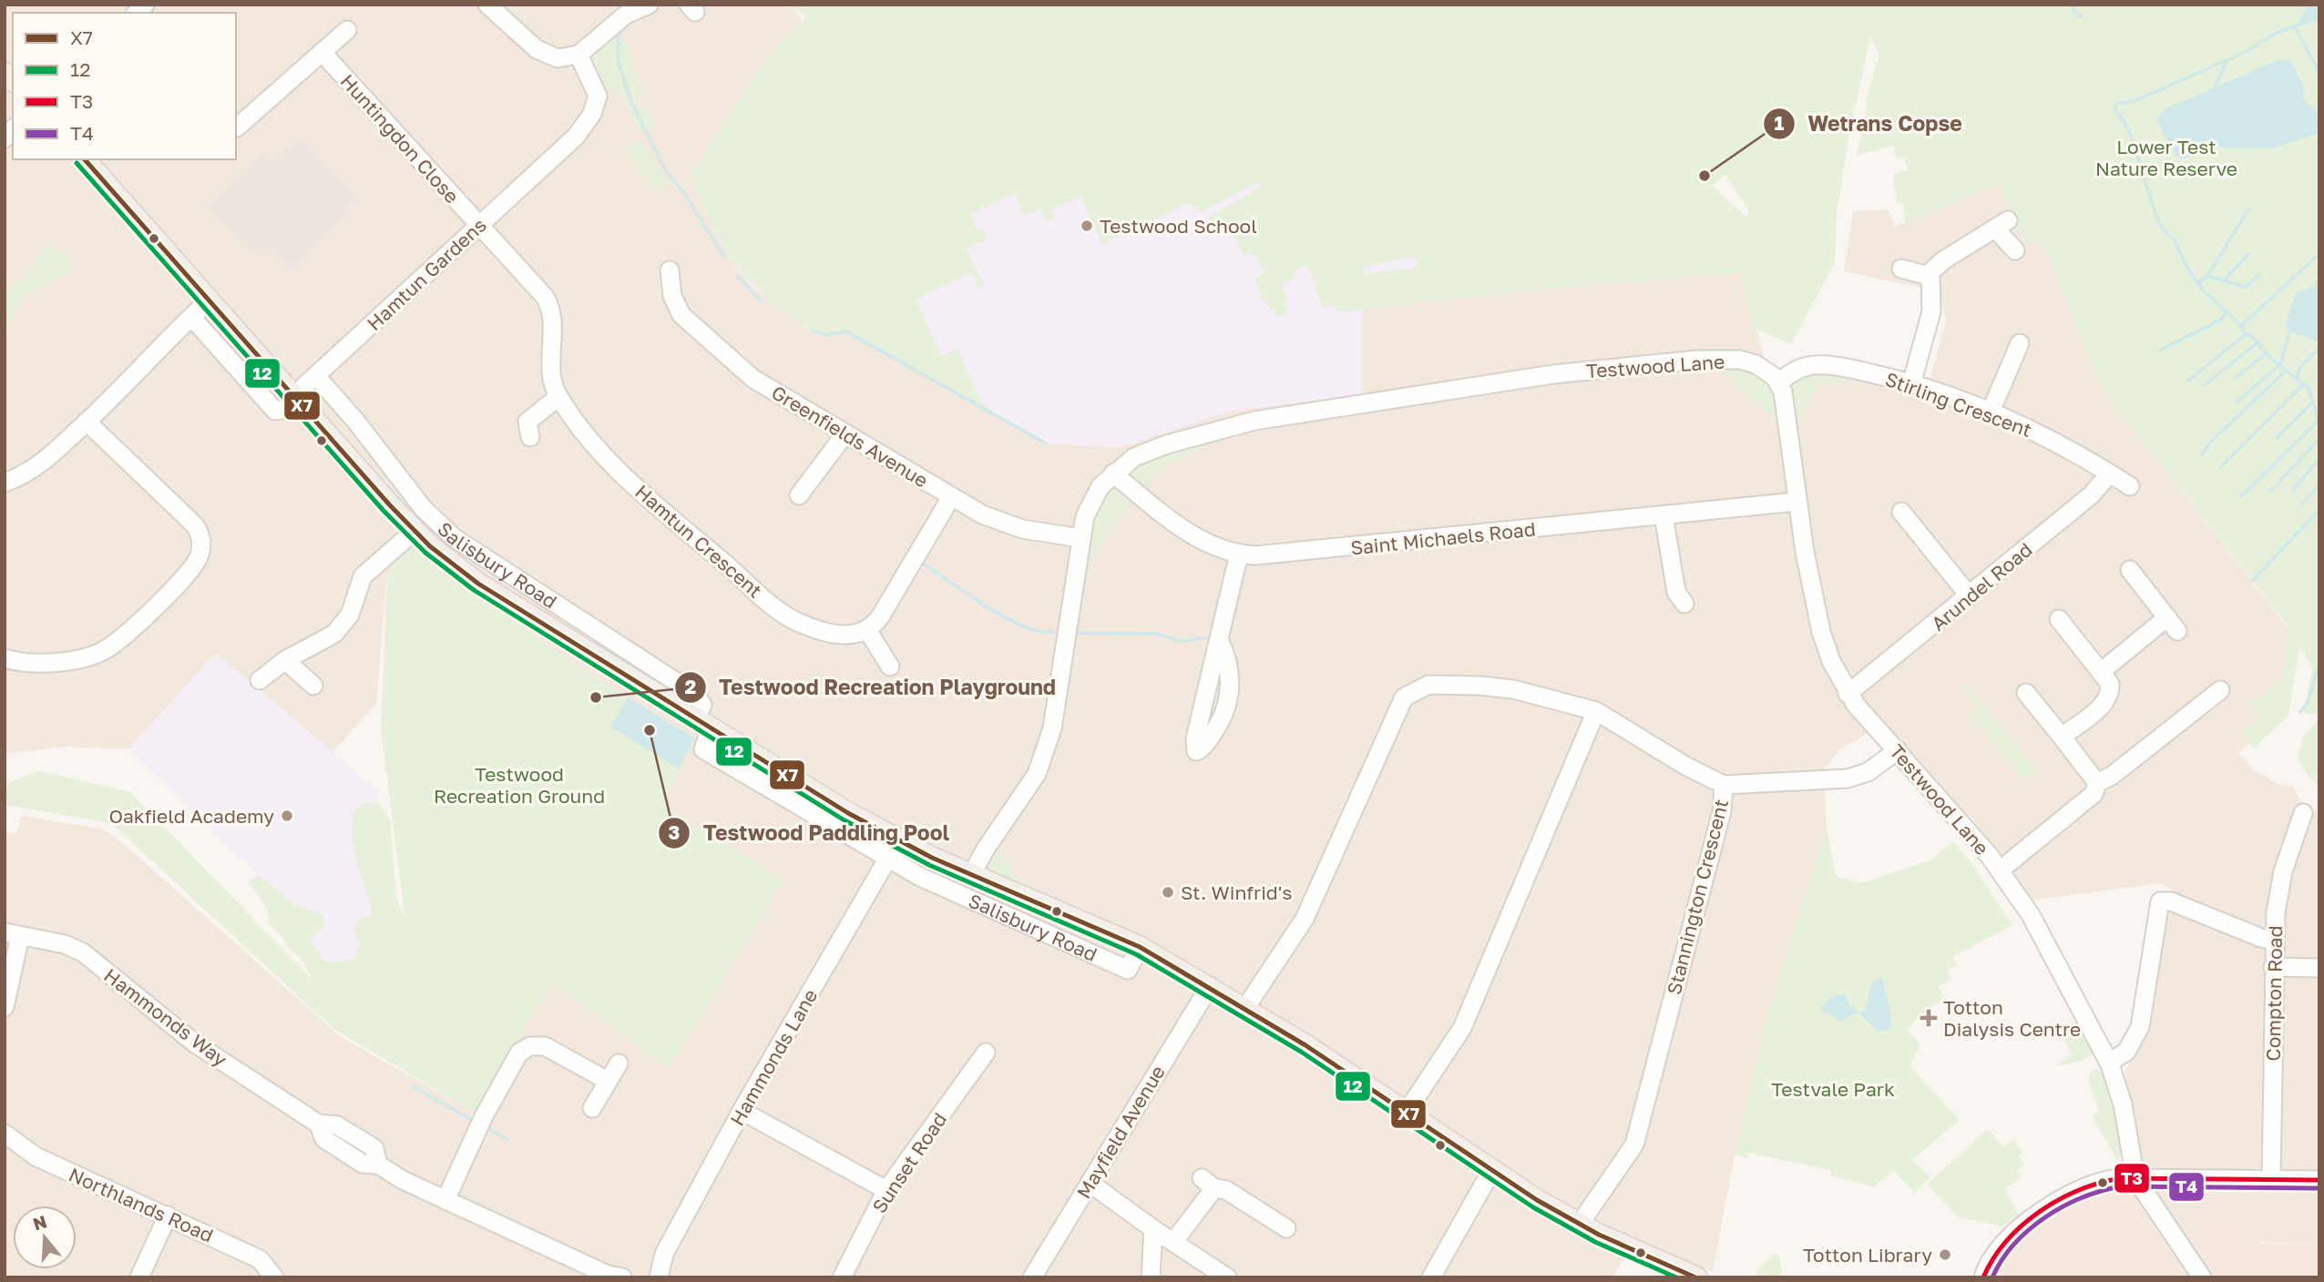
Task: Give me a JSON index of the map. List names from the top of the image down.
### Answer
{
  "streets": {
    "main road": ["Salisbury Road"],
    "street": [
      "Huntingdon Close",
      "Hamtun Gardens",
      "Testwood Lane",
      "Stirling Crescent",
      "Greenfields Avenue",
      "Saint Michaels Road",
      "Hamtun Crescent",
      "Arundel Road",
      "Stannington Crescent",
      "Compton Road",
      "Hammonds Way",
      "Hammonds Lane",
      "Mayfield Avenue",
      "Sunset Road",
      "Northlands Road"
    ]
  },
  "crossings": [
    ["Huntingdon Close", "Hamtun Gardens"],
    ["Huntingdon Close", "Hamtun Crescent"],
    ["Hamtun Gardens", "Hamtun Crescent"],
    ["Hamtun Gardens", "Salisbury Road"],
    ["Testwood Lane", "Stirling Crescent"],
    ["Testwood Lane", "Greenfields Avenue"],
    ["Testwood Lane", "Saint Michaels Road"],
    ["Testwood Lane", "Salisbury Road"],
    ["Testwood Lane", "Arundel Road"],
    ["Stirling Crescent", "Arundel Road"],
    ["Salisbury Road", "Stannington Crescent"],
    ["Salisbury Road", "Hammonds Lane"],
    ["Salisbury Road", "Mayfield Avenue"]
  ],
  "parks": ["Lower Test Nature Reserve", "Testwood Recreation Ground", "Testvale Park"],
  "places": {
    "other": [
      "Wetrans Copse",
      "Testwood School",
      "Testwood Recreation Playground",
      "Testwood Paddling Pool",
      "Oakfield Academy",
      "St. Winfrid's",
      "Totton Library"
    ],
    "health": ["Totton Dialysis Centre"]
  },
  "lines": [
    "transit line X7",
    "transit line 12",
    "transit line T3",
    "transit line T4"
  ],
  "legend": [
    "X7",
    "12",
    "T3",
    "T4"
  ],
  "north": "top"
}
